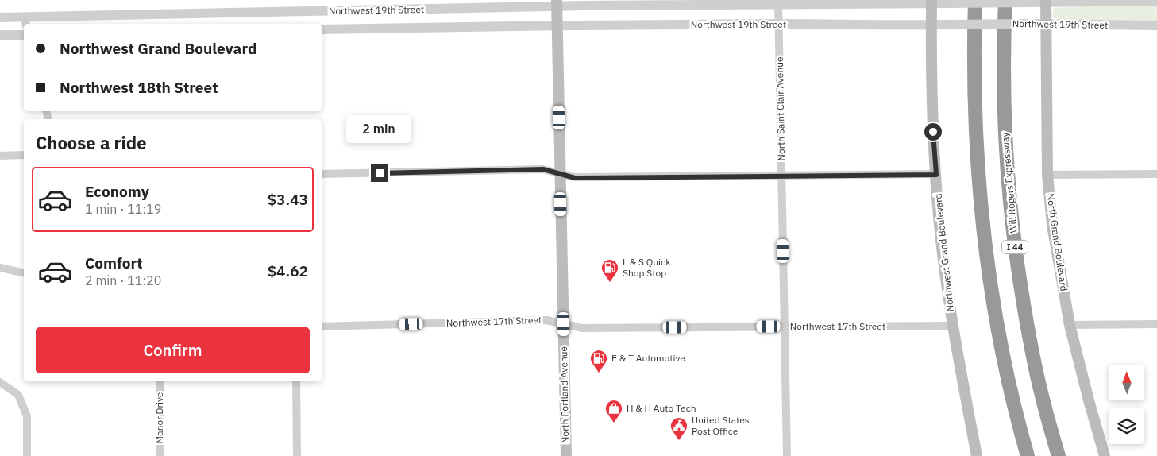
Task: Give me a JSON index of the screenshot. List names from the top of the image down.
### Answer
{
  "streets": {
    "highway": ["Will Rogers Expressway", "I 44"],
    "main road": ["North Grand Boulevard", "Northwest Grand Boulevard", "North Portland Avenue"],
    "street": [
      "Northwest 19th Street",
      "North Saint Clair Avenue",
      "Northwest 17th Street",
      "Manor Drive"
    ]
  },
  "crossings": [
    ["Northwest 19th Street", "North Saint Clair Avenue"],
    ["Northwest 19th Street", "North Grand Boulevard"],
    ["Northwest 19th Street", "Northwest Grand Boulevard"],
    ["Northwest 19th Street", "North Portland Avenue"],
    ["North Saint Clair Avenue", "Northwest 17th Street"],
    ["Northwest Grand Boulevard", "Northwest 17th Street"],
    ["Northwest 17th Street", "North Portland Avenue"]
  ],
  "places": {
    "fuel station": ["L & S Quick Shop Stop", "E & T Automotive"],
    "shop": ["H & H Auto Tech"],
    "public building": ["United States Post Office"]
  },
  "north": "top",
  "page": {
    "banner": ["Northwest Grand Boulevard", "Northwest 18th Street"],
    "bubble": "2 min",
    "heading": "Choose a ride",
    "list": [
      {
        "name": "Economy",
        "note": "1 min · 11:19",
        "value": "$3.43"
      },
      {
        "name": "Comfort",
        "note": "2 min · 11:20",
        "value": "$4.62"
      }
    ],
    "buttons": "Confirm"
  }
}
